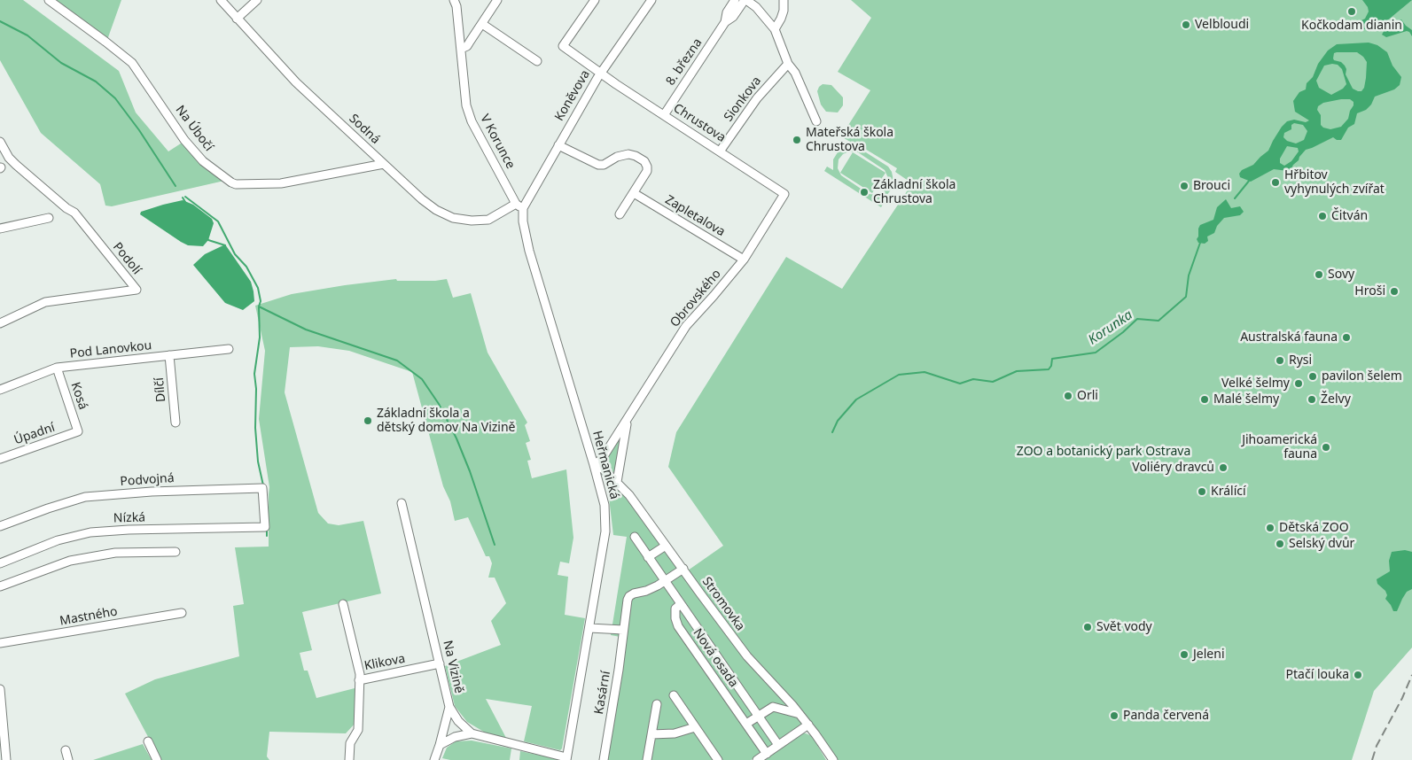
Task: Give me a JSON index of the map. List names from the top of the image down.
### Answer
{
  "streets": {
    "street": [
      "8. března",
      "Koněvova",
      "Sionkova",
      "Chrustova",
      "Na Úbočí",
      "Sodná",
      "V Korunce",
      "Zapletalova",
      "Podolí",
      "Obrovského",
      "Pod Lanovkou",
      "Dílčí",
      "Kosá",
      "Úpadní",
      "Heřmanická",
      "Podvojná",
      "Nízká",
      "Stromovka",
      "Mastného",
      "Nová osada",
      "Klikova",
      "Na Vizině",
      "Kasární"
    ]
  },
  "crossings": [
    ["8. března", "Chrustova"],
    ["Koněvova", "Chrustova"],
    ["Koněvova", "Sodná"],
    ["Koněvova", "V Korunce"],
    ["Koněvova", "Heřmanická"],
    ["Sionkova", "Chrustova"],
    ["Chrustova", "Obrovského"],
    ["Na Úbočí", "Sodná"],
    ["Sodná", "V Korunce"],
    ["Sodná", "Heřmanická"],
    ["V Korunce", "Heřmanická"],
    ["Zapletalova", "Obrovského"],
    ["Obrovského", "Heřmanická"],
    ["Obrovského", "Stromovka"],
    ["Pod Lanovkou", "Dílčí"],
    ["Pod Lanovkou", "Kosá"],
    ["Kosá", "Úpadní"],
    ["Heřmanická", "Stromovka"],
    ["Podvojná", "Nízká"],
    ["Nová osada", "Kasární"],
    ["Klikova", "Na Vizině"]
  ],
  "water": ["Korunka"],
  "parks": ["ZOO a botanický park Ostrava"],
  "places": [
    "Kočkodam dianin",
    "Velbloudi",
    "Mateřská škola Chrustova",
    "Hřbitov vyhynulých zvířat",
    "Brouci",
    "Základní škola Chrustova",
    "Čitván",
    "Sovy",
    "Hroši",
    "Australská fauna",
    "Rysi",
    "pavilon šelem",
    "Velké šelmy",
    "Orli",
    "Malé šelmy",
    "Želvy",
    "Základní škola a dětský domov Na Vizině",
    "Jihoamerická fauna",
    "Voliéry dravců",
    "Králící",
    "Dětská ZOO",
    "Selský dvůr",
    "Svět vody",
    "Jeleni",
    "Ptačí louka",
    "Panda červená"
  ]
}
